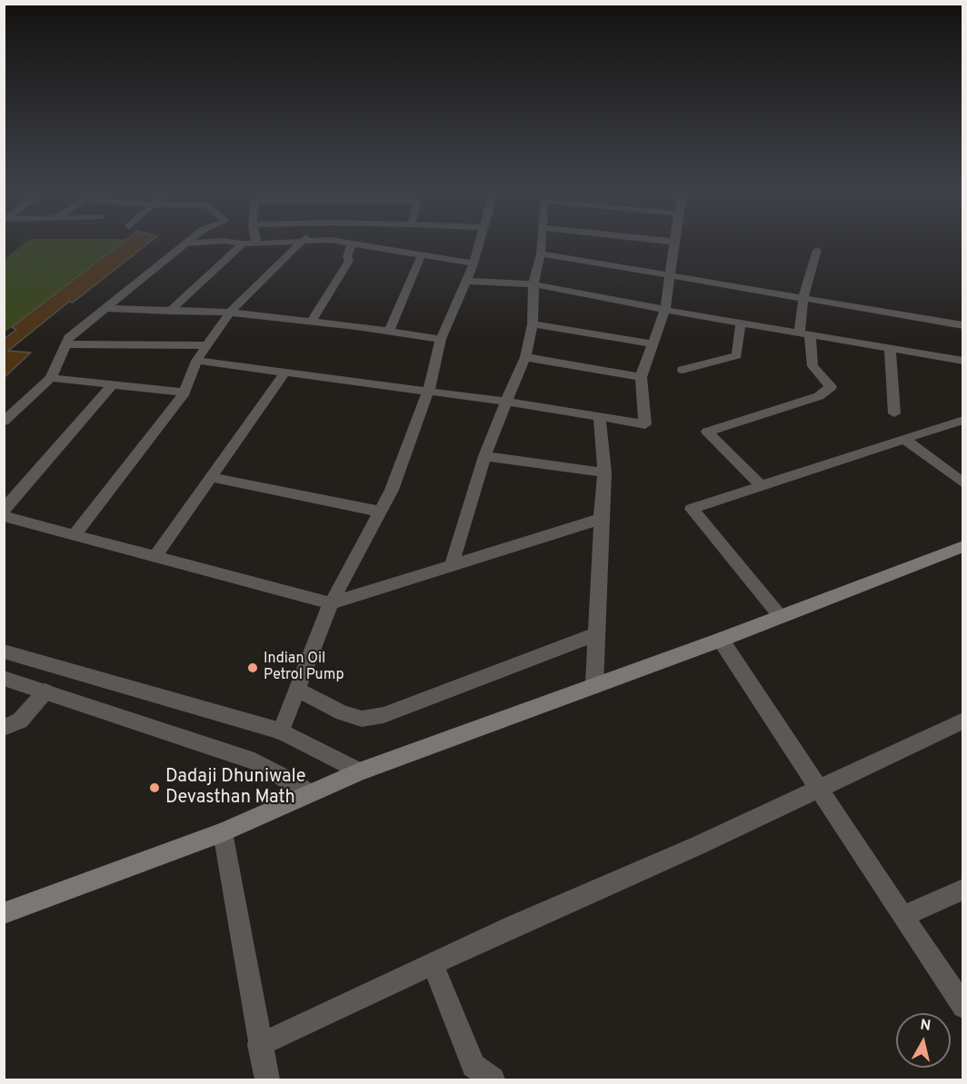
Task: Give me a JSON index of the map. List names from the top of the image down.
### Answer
{
  "places": ["Indian Oil Petrol Pump", "Dadaji Dhuniwale Devasthan Math"],
  "north": "top"
}
